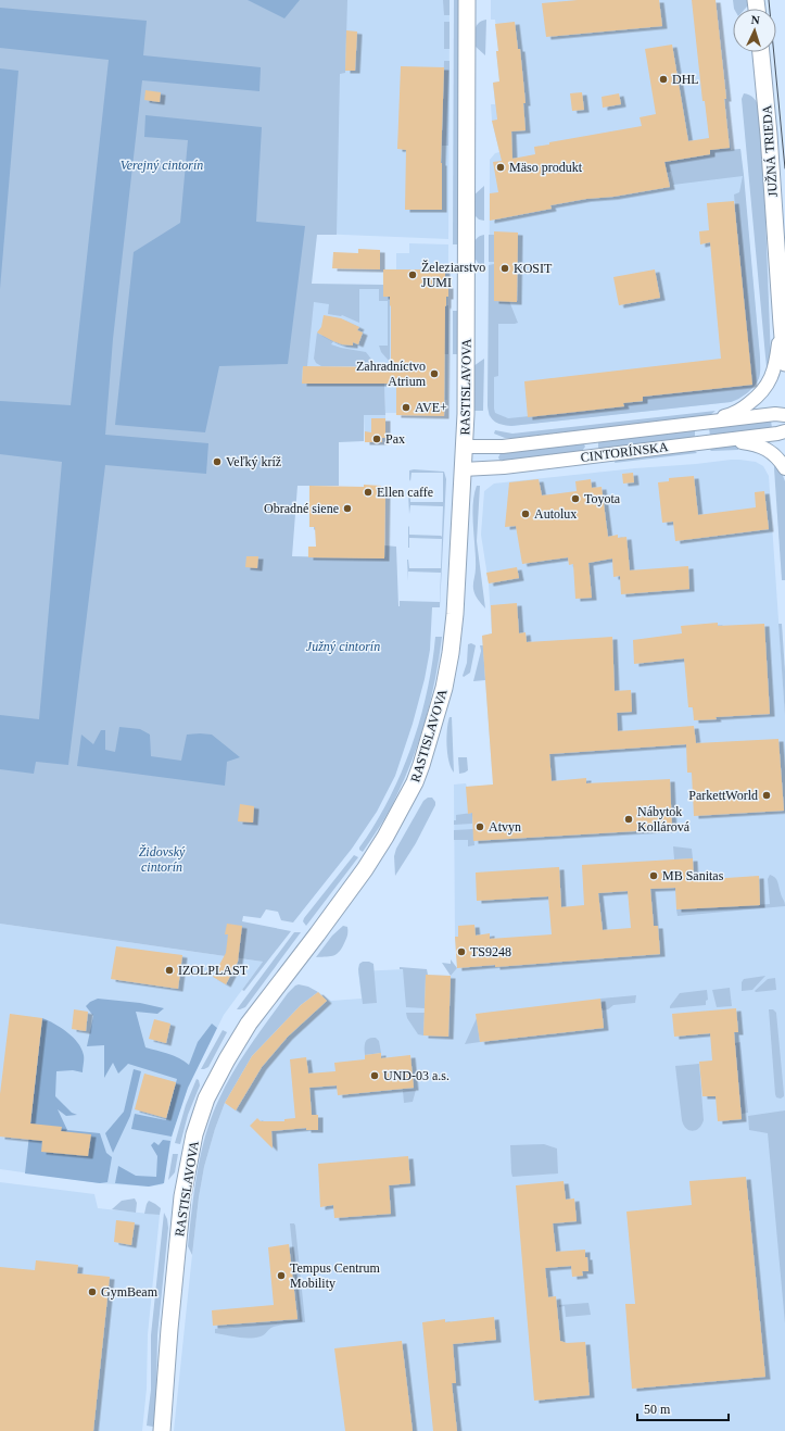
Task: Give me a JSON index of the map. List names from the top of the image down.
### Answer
{
  "streets": {
    "street": ["JUŽNÁ TRIEDA", "RASTISLAVOVA", "CINTORÍNSKA"]
  },
  "crossings": [
    ["RASTISLAVOVA", "CINTORÍNSKA"]
  ],
  "parks": ["Verejný cintorín", "Južný cintorín", "Židovský cintorín"],
  "places": [
    "DHL",
    "Mäso produkt",
    "KOSIT",
    "Železiarstvo JUMI",
    "Zahradníctvo Atrium",
    "AVE+",
    "Pax",
    "Veľký kríž",
    "Ellen caffe",
    "Toyota",
    "Obradné siene",
    "Autolux",
    "ParkettWorld",
    "Nábytok Kollárová",
    "Atvyn",
    "MB Sanitas",
    "TS9248",
    "IZOLPLAST",
    "UND-03 a.s.",
    "Tempus Centrum Mobility",
    "GymBeam"
  ],
  "scale_bar": "50 m",
  "north": "top"
}
